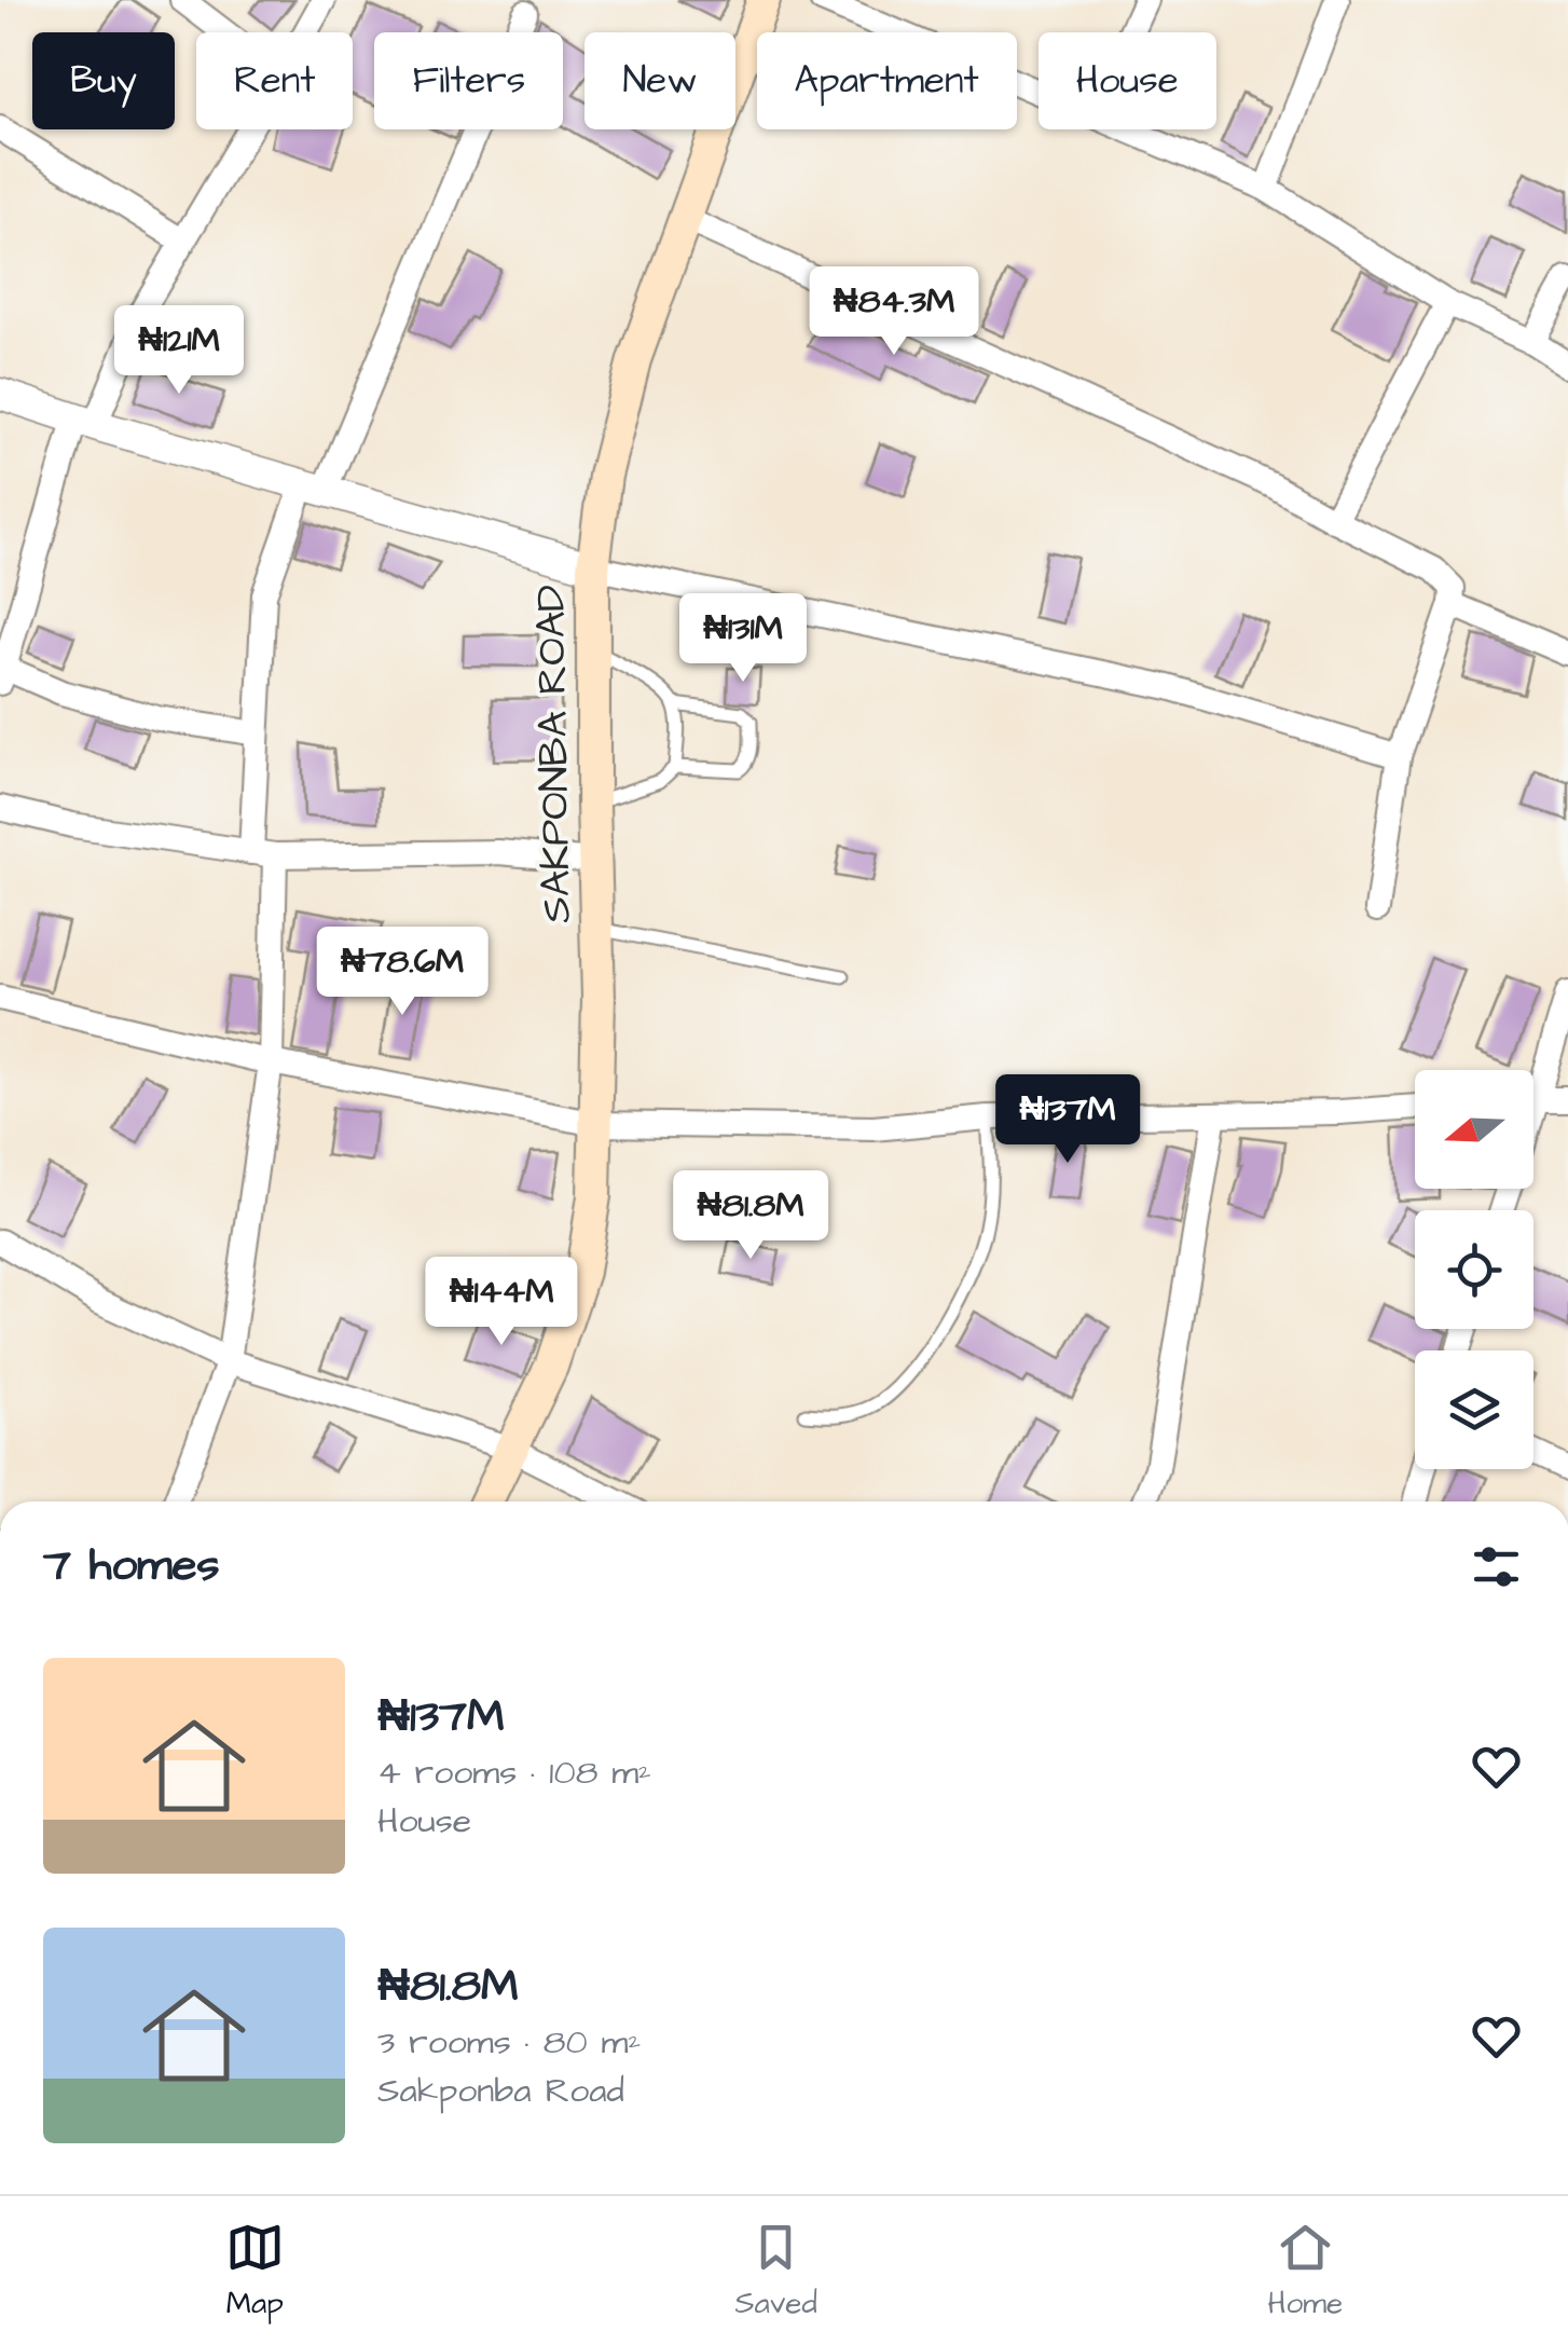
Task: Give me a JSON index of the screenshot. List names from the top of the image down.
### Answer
{
  "streets": {
    "main road": ["SAKPONBA ROAD"]
  },
  "north": "left",
  "page": {
    "chip": [
      "Buy",
      "Rent",
      "Filters",
      "New",
      "Apartment",
      "House"
    ],
    "price": [
      "₦84.3M",
      "₦121M",
      "₦131M",
      "₦78.6M",
      "₦137M",
      "₦81.8M",
      "₦144M"
    ],
    "heading": "7 homes",
    "list": [
      {
        "name": "₦137M",
        "note": "4 rooms · 108 m² · House"
      },
      {
        "name": "₦81.8M",
        "note": "3 rooms · 80 m² · Sakponba Road"
      }
    ],
    "tabs": ["Map", "Saved", "Home"]
  }
}
